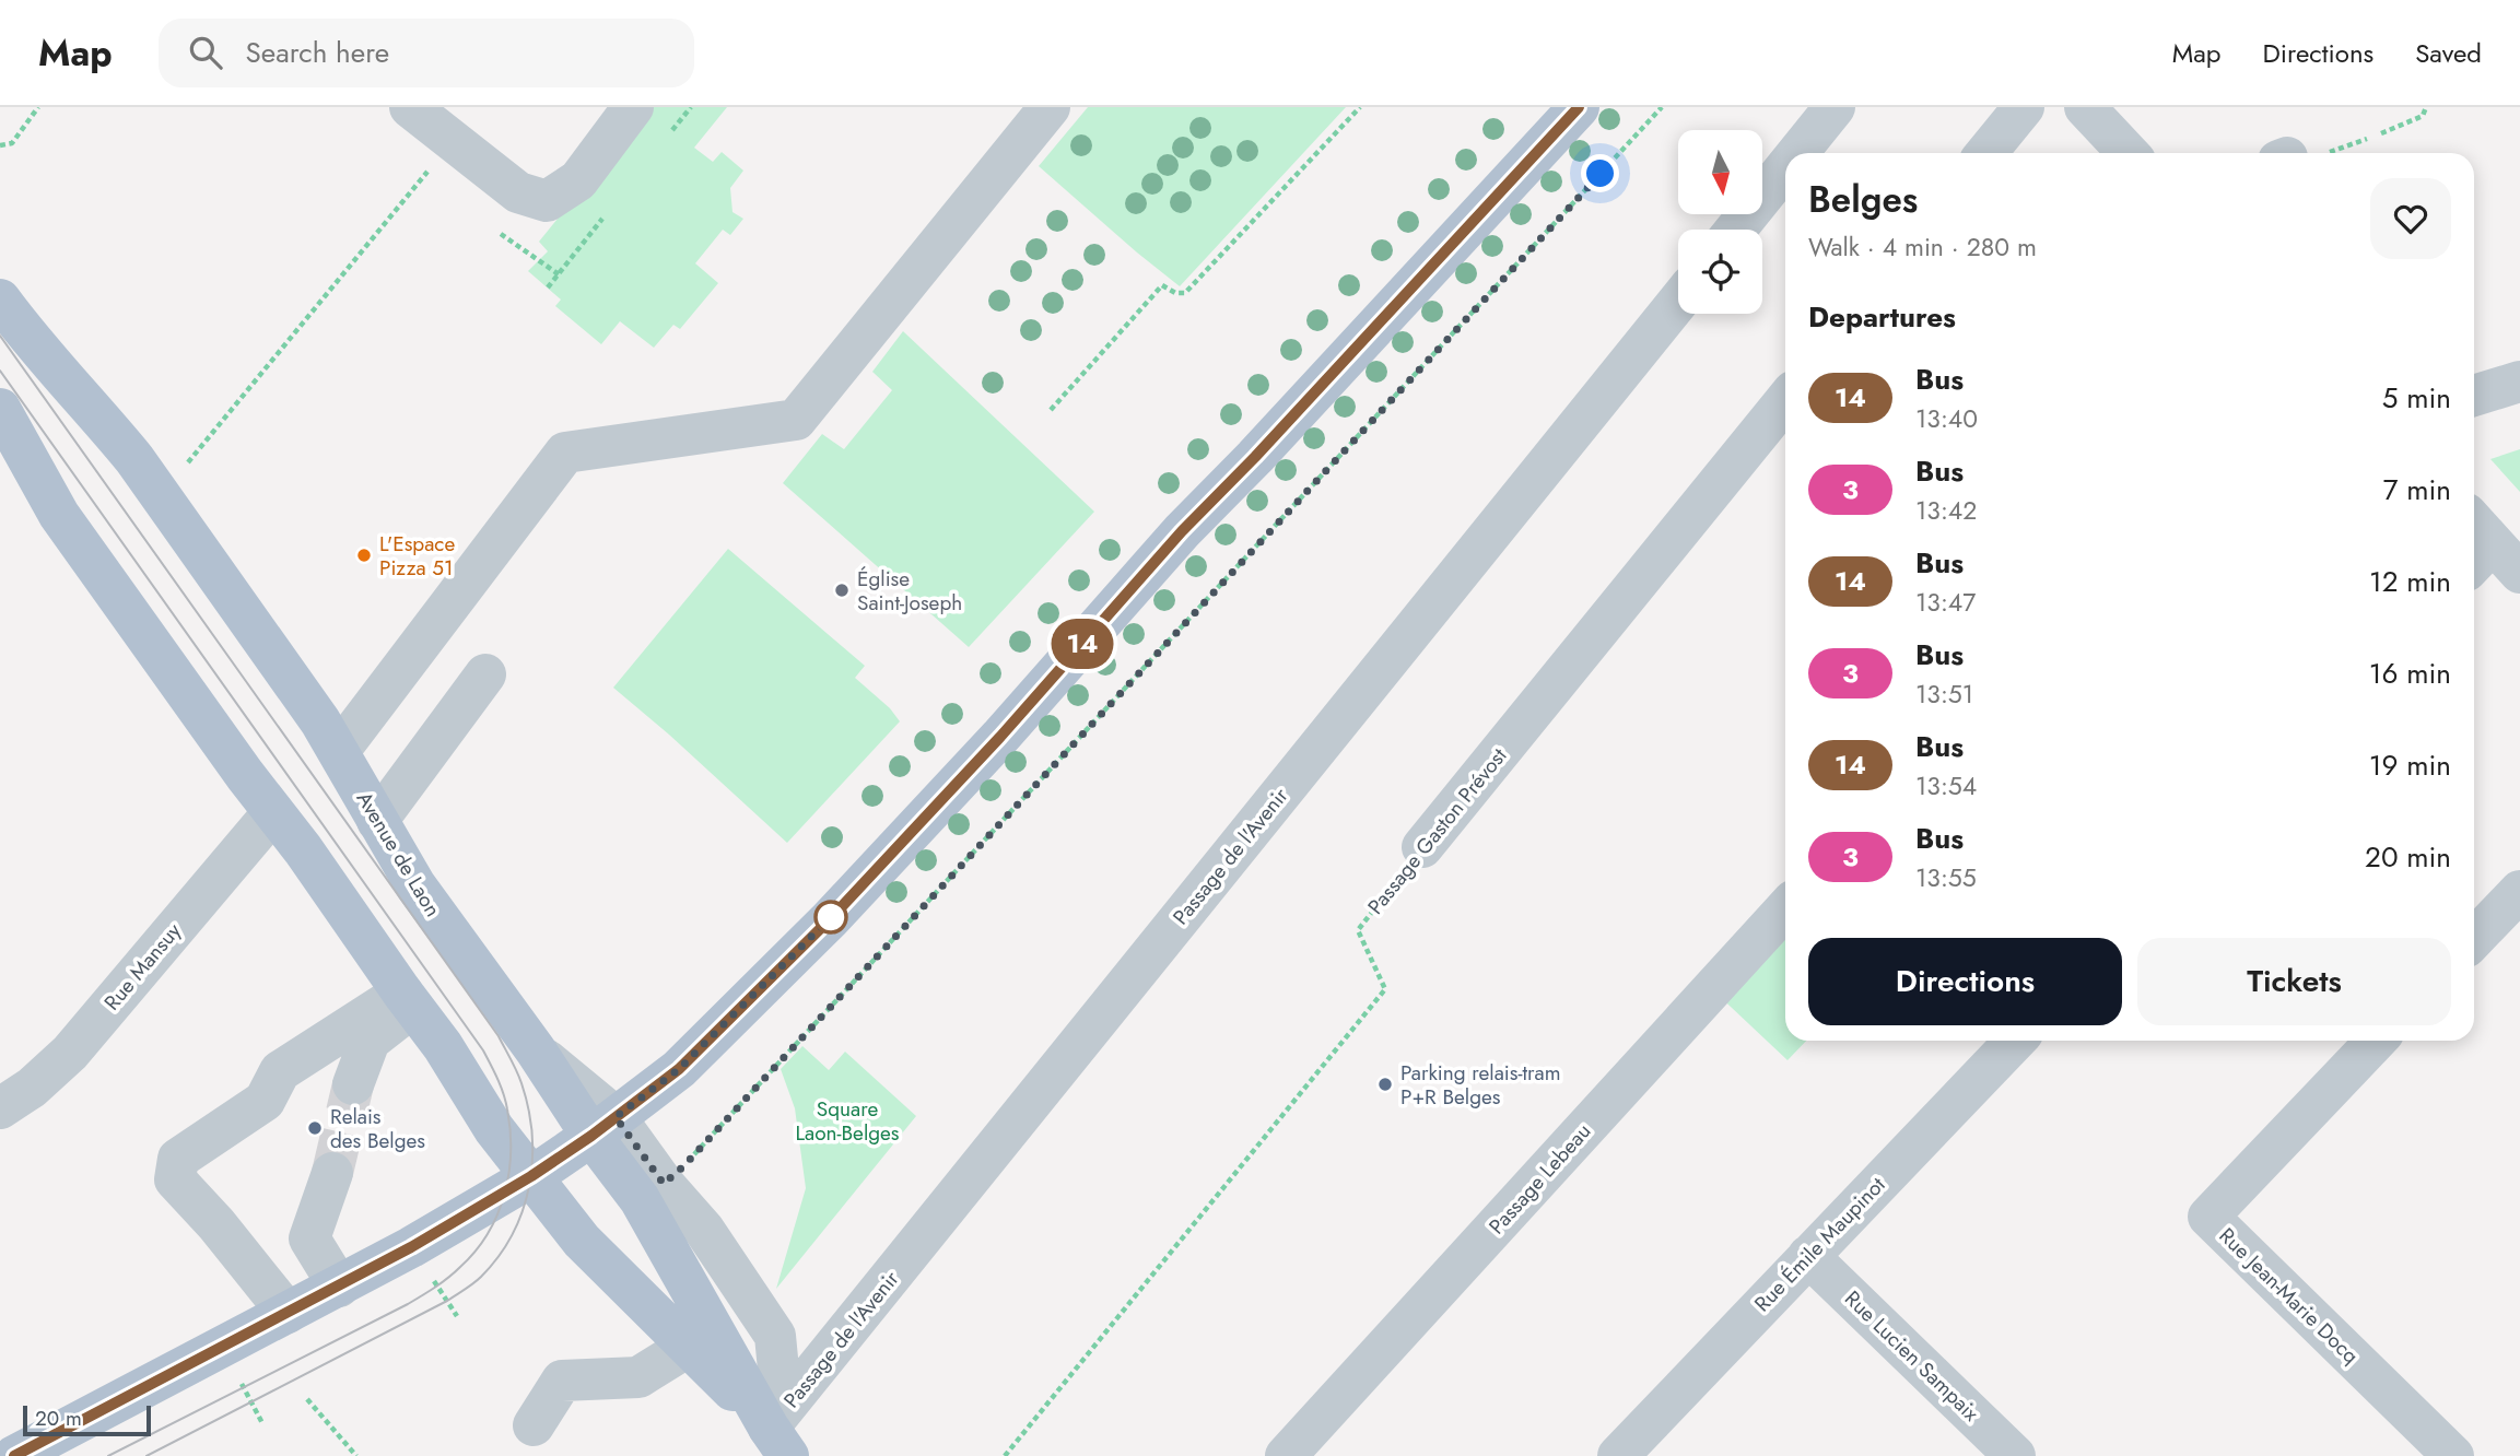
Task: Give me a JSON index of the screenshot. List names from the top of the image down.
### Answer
{
  "streets": {
    "main road": ["Avenue de Laon"],
    "street": [
      "Passage Gaston Prévost",
      "Passage de l'Avenir",
      "Rue Mansuy",
      "Passage Lebeau",
      "Rue Émile Maupinot",
      "Rue Jean-Marie Docq",
      "Rue Lucien Sampaix"
    ]
  },
  "crossings": [
    ["Avenue de Laon", "Passage de l'Avenir"],
    ["Avenue de Laon", "Rue Mansuy"],
    ["Rue Émile Maupinot", "Rue Lucien Sampaix"]
  ],
  "parks": ["Square Laon-Belges"],
  "places": [
    "L'Espace Pizza 51",
    "Église Saint-Joseph",
    "Parking relais-tram P+R Belges",
    "Relais des Belges"
  ],
  "lines": ["bus line 14"],
  "scale_bar": "20 m",
  "north": "bottom",
  "page": {
    "header": "Map",
    "search": "Search here",
    "nav": ["Map", "Directions", "Saved"],
    "on_map": "14",
    "heading": [
      ["Belges", "Walk · 4 min · 280 m"],
      "Departures"
    ],
    "list": [
      {
        "mark": "14",
        "name": "Bus",
        "note": "13:40",
        "value": "5 min"
      },
      {
        "mark": "3",
        "name": "Bus",
        "note": "13:42",
        "value": "7 min"
      },
      {
        "mark": "14",
        "name": "Bus",
        "note": "13:47",
        "value": "12 min"
      },
      {
        "mark": "3",
        "name": "Bus",
        "note": "13:51",
        "value": "16 min"
      },
      {
        "mark": "14",
        "name": "Bus",
        "note": "13:54",
        "value": "19 min"
      },
      {
        "mark": "3",
        "name": "Bus",
        "note": "13:55",
        "value": "20 min"
      }
    ],
    "buttons": ["Directions", "Tickets"],
    "scale": "20 m"
  }
}
